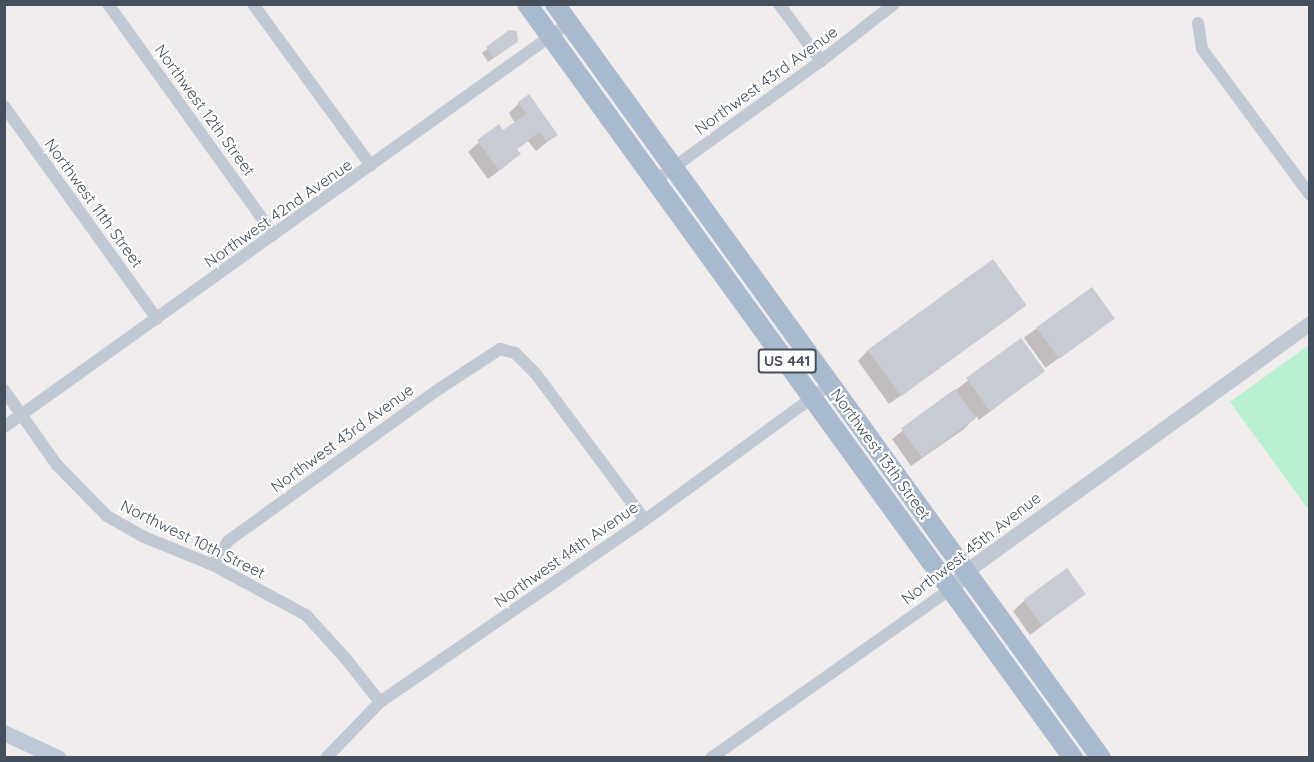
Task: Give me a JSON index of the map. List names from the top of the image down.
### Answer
{
  "streets": {
    "main road": ["US 441", "Northwest 13th Street"],
    "street": [
      "Northwest 43rd Avenue",
      "Northwest 12th Street",
      "Northwest 11th Street",
      "Northwest 42nd Avenue",
      "Northwest 10th Street",
      "Northwest 45th Avenue",
      "Northwest 44th Avenue"
    ]
  },
  "crossings": [
    ["Northwest 43rd Avenue", "Northwest 13th Street"],
    ["Northwest 43rd Avenue", "Northwest 10th Street"],
    ["Northwest 43rd Avenue", "Northwest 44th Avenue"],
    ["Northwest 12th Street", "Northwest 42nd Avenue"],
    ["Northwest 11th Street", "Northwest 42nd Avenue"],
    ["Northwest 42nd Avenue", "Northwest 13th Street"],
    ["Northwest 42nd Avenue", "Northwest 10th Street"],
    ["Northwest 13th Street", "Northwest 45th Avenue"],
    ["Northwest 13th Street", "Northwest 44th Avenue"],
    ["Northwest 10th Street", "Northwest 44th Avenue"]
  ]
}
